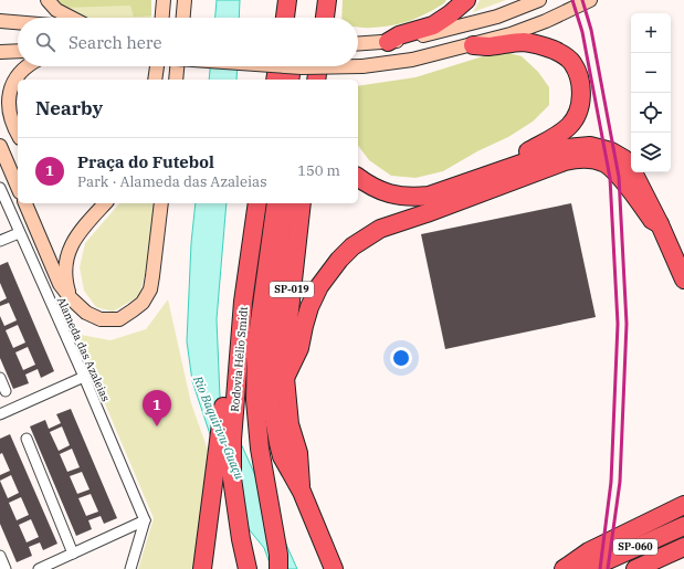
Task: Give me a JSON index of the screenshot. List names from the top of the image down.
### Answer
{
  "streets": {
    "highway": ["SP-019", "Rodovia Hélio Smidt", "SP-060"],
    "street": ["Alameda das Azaleias"]
  },
  "water": ["Rio Baquirivu-Guaçu"],
  "page": {
    "map_buttons": ["+", "−"],
    "search": "Search here",
    "heading": "Nearby",
    "list": [
      {
        "mark": "1",
        "name": "Praça do Futebol",
        "note": "Park · Alameda das Azaleias",
        "value": "150 m"
      }
    ],
    "pins": "1"
  }
}
